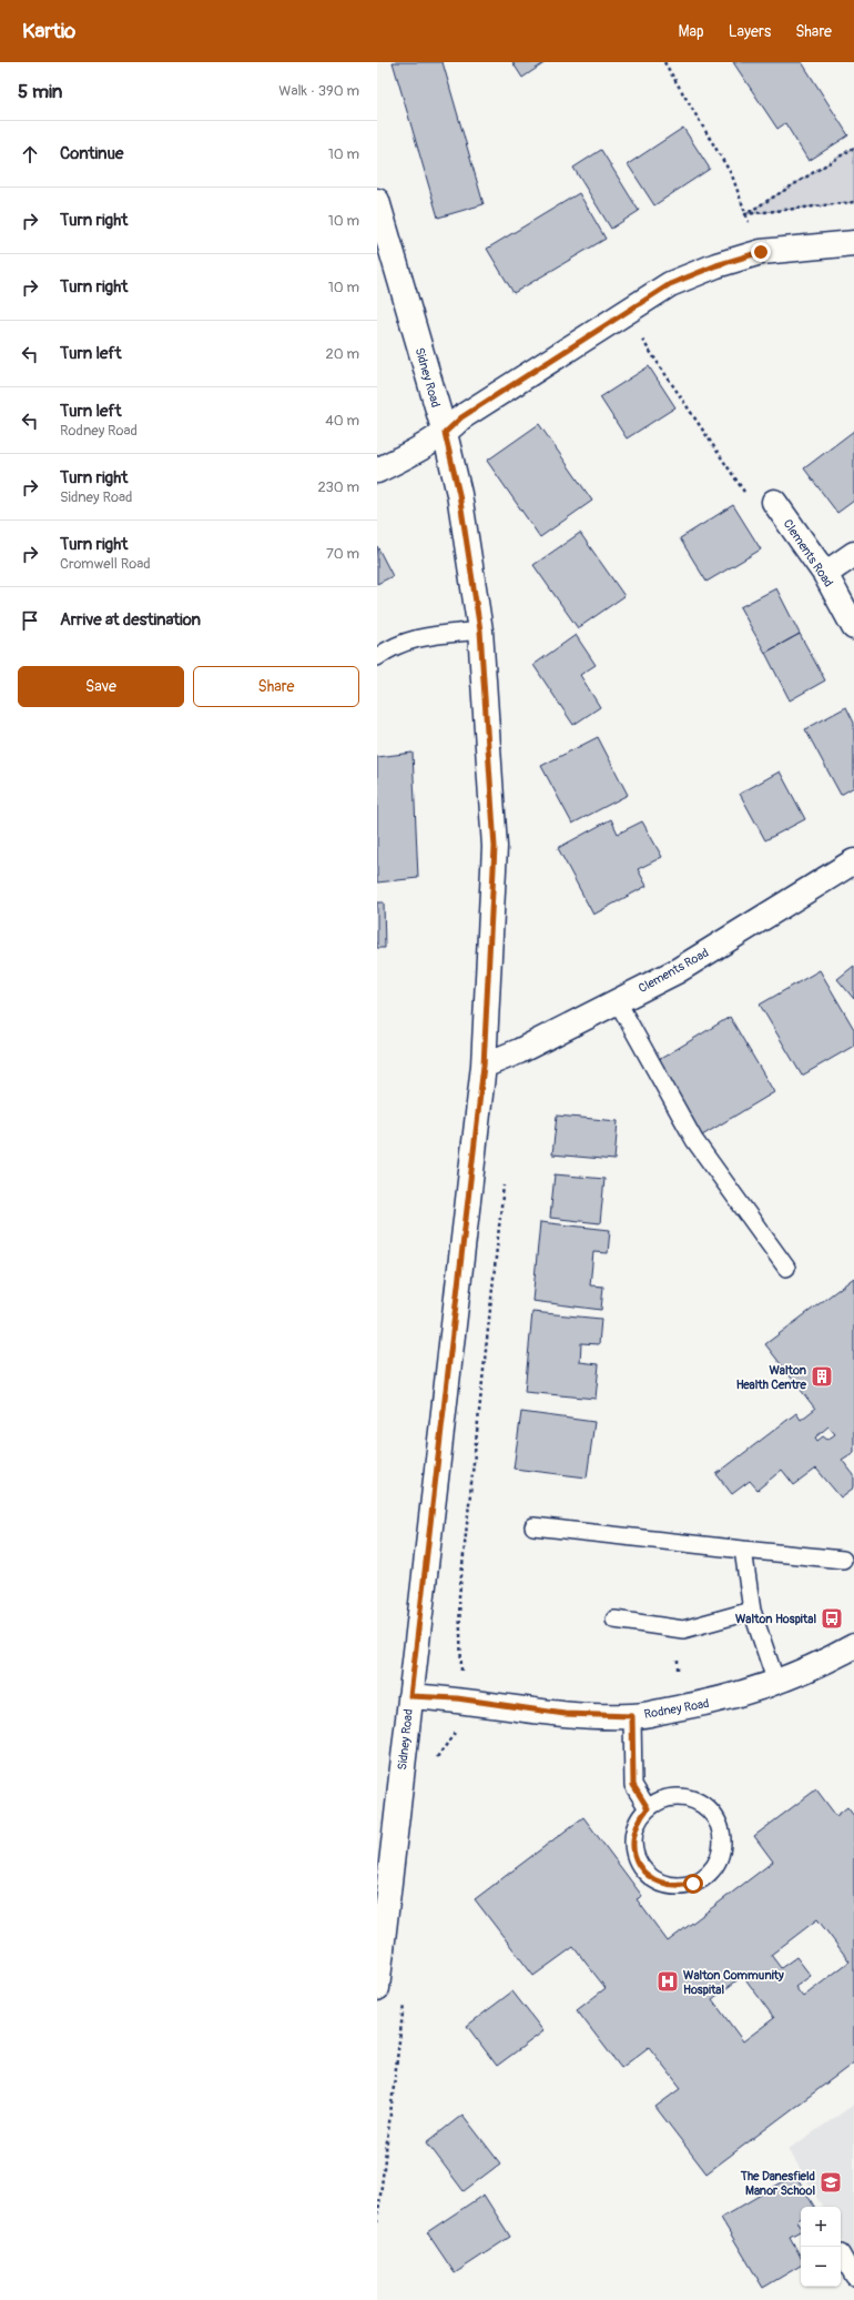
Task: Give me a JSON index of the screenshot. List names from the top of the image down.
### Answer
{
  "streets": {
    "street": ["Sidney Road", "Clements Road", "Rodney Road"]
  },
  "crossings": [
    ["Sidney Road", "Clements Road"],
    ["Sidney Road", "Rodney Road"]
  ],
  "places": {
    "building": ["Walton Health Centre"],
    "bus stop": ["Walton Hospital"],
    "hospital": ["Walton Community Hospital"],
    "school or university": ["The Danesfield Manor School"]
  },
  "page": {
    "header": "Kartio",
    "nav": ["Map", "Layers", "Share"],
    "heading": ["5 min", "Walk · 390 m"],
    "list": [
      ["Continue", "10 m"],
      ["Turn right", "10 m"],
      ["Turn right", "10 m"],
      ["Turn left", "20 m"],
      ["Turn left", "Rodney Road", "40 m"],
      ["Turn right", "Sidney Road", "230 m"],
      ["Turn right", "Cromwell Road", "70 m"],
      "Arrive at destination"
    ],
    "buttons": ["Save", "Share"],
    "map_buttons": ["+", "−"]
  }
}
